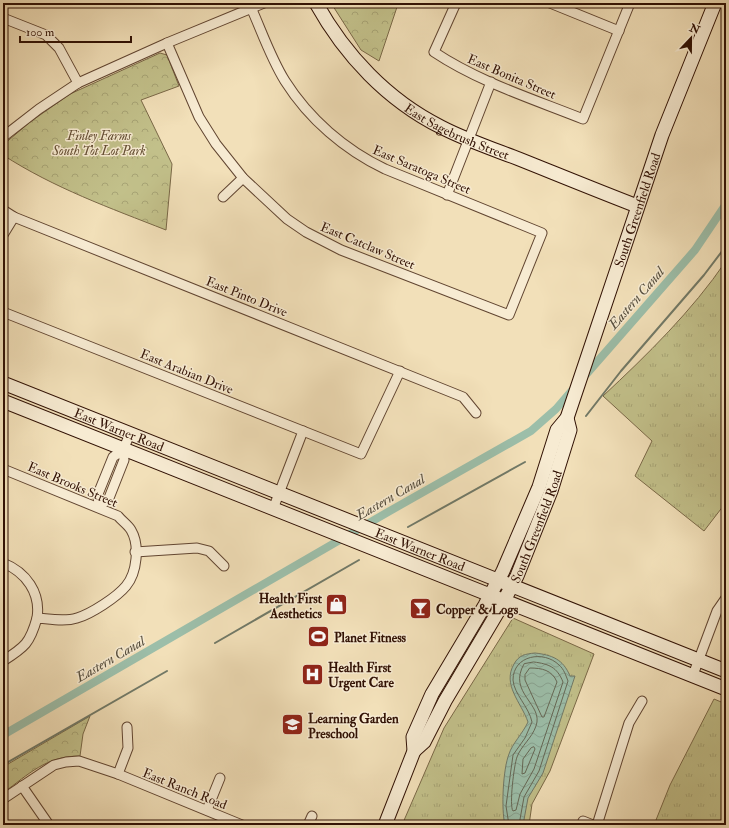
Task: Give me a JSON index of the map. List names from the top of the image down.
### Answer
{
  "streets": {
    "main road": ["East Sagebrush Street", "South Greenfield Road", "East Warner Road"],
    "street": [
      "East Bonita Street",
      "East Saratoga Street",
      "East Catclaw Street",
      "East Pinto Drive",
      "East Arabian Drive",
      "East Brooks Street",
      "East Ranch Road"
    ]
  },
  "crossings": [
    ["East Sagebrush Street", "South Greenfield Road"],
    ["East Saratoga Street", "East Catclaw Street"],
    ["South Greenfield Road", "East Warner Road"],
    ["East Pinto Drive", "East Arabian Drive"]
  ],
  "water": ["Eastern Canal"],
  "parks": ["Finley Farms South Tot Lot Park"],
  "places": {
    "shop": ["Health First Aesthetics"],
    "bar": ["Copper & Logs"],
    "sports": ["Planet Fitness"],
    "hospital": ["Health First Urgent Care"],
    "school or university": ["Learning Garden Preschool"]
  },
  "scale_bar": "100 m",
  "north": "top"
}
